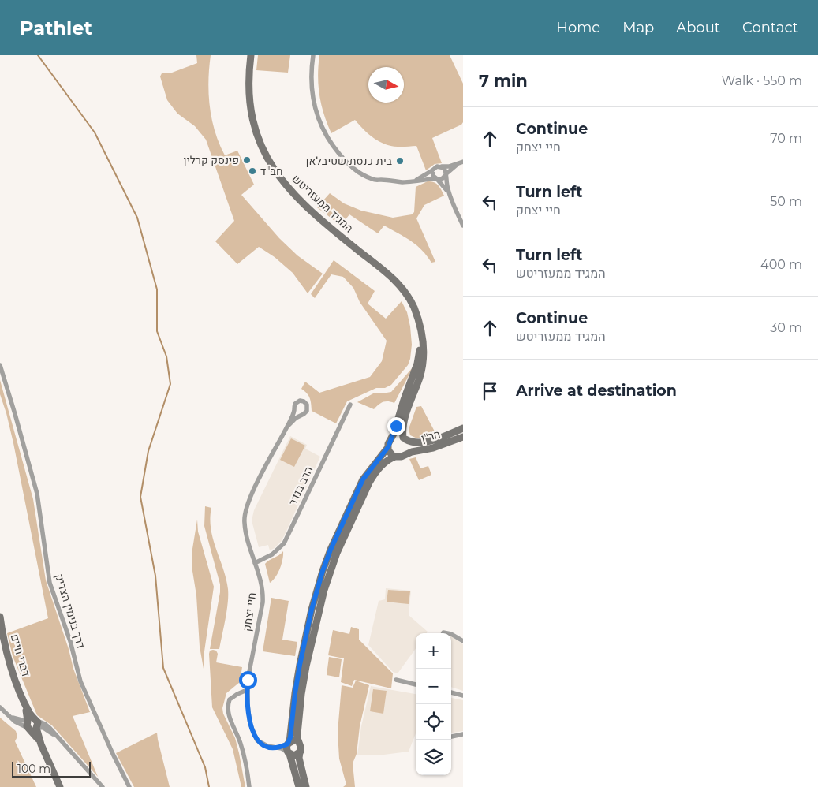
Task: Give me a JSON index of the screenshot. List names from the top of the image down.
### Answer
{
  "streets": {
    "street": [
      "המגיד ממעזריטש",
      "הר\"ן",
      "הרב בנדר",
      "דרך בנימין הצדיק",
      "חיי יצחק",
      "דברי חיים"
    ]
  },
  "crossings": [
    ["המגיד ממעזריטש", "הר\"ן"],
    ["המגיד ממעזריטש", "חיי יצחק"],
    ["הרב בנדר", "חיי יצחק"]
  ],
  "places": ["פינסק קרלין", "בית כנסת שטיבלאך", "חב\"ד"],
  "scale_bar": "100 m",
  "north": "right",
  "page": {
    "header": "Pathlet",
    "nav": [
      "Home",
      "Map",
      "About",
      "Contact"
    ],
    "heading": ["7 min", "Walk · 550 m"],
    "list": [
      ["Continue", "חיי יצחק", "70 m"],
      ["Turn left", "חיי יצחק", "50 m"],
      ["Turn left", "המגיד ממעזריטש", "400 m"],
      ["Continue", "המגיד ממעזריטש", "30 m"],
      "Arrive at destination"
    ],
    "map_buttons": ["+", "−"],
    "scale": "100 m"
  }
}
